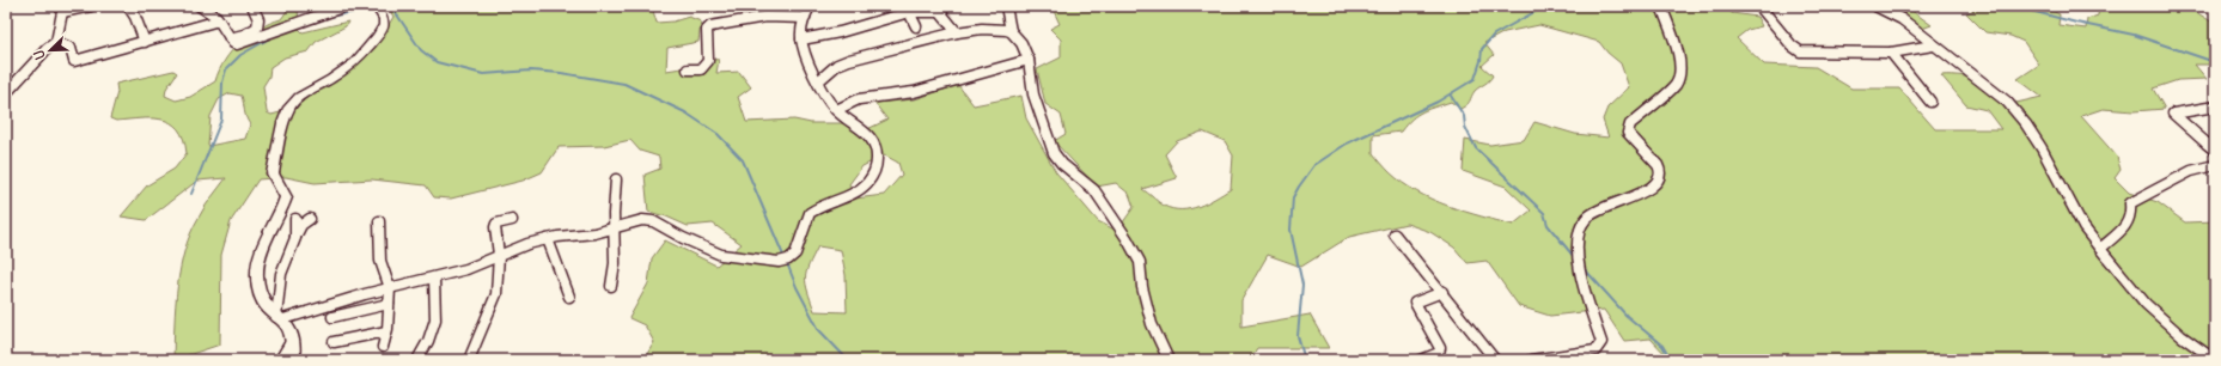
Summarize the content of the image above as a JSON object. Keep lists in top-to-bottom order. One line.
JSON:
{"north":"bottom left"}
